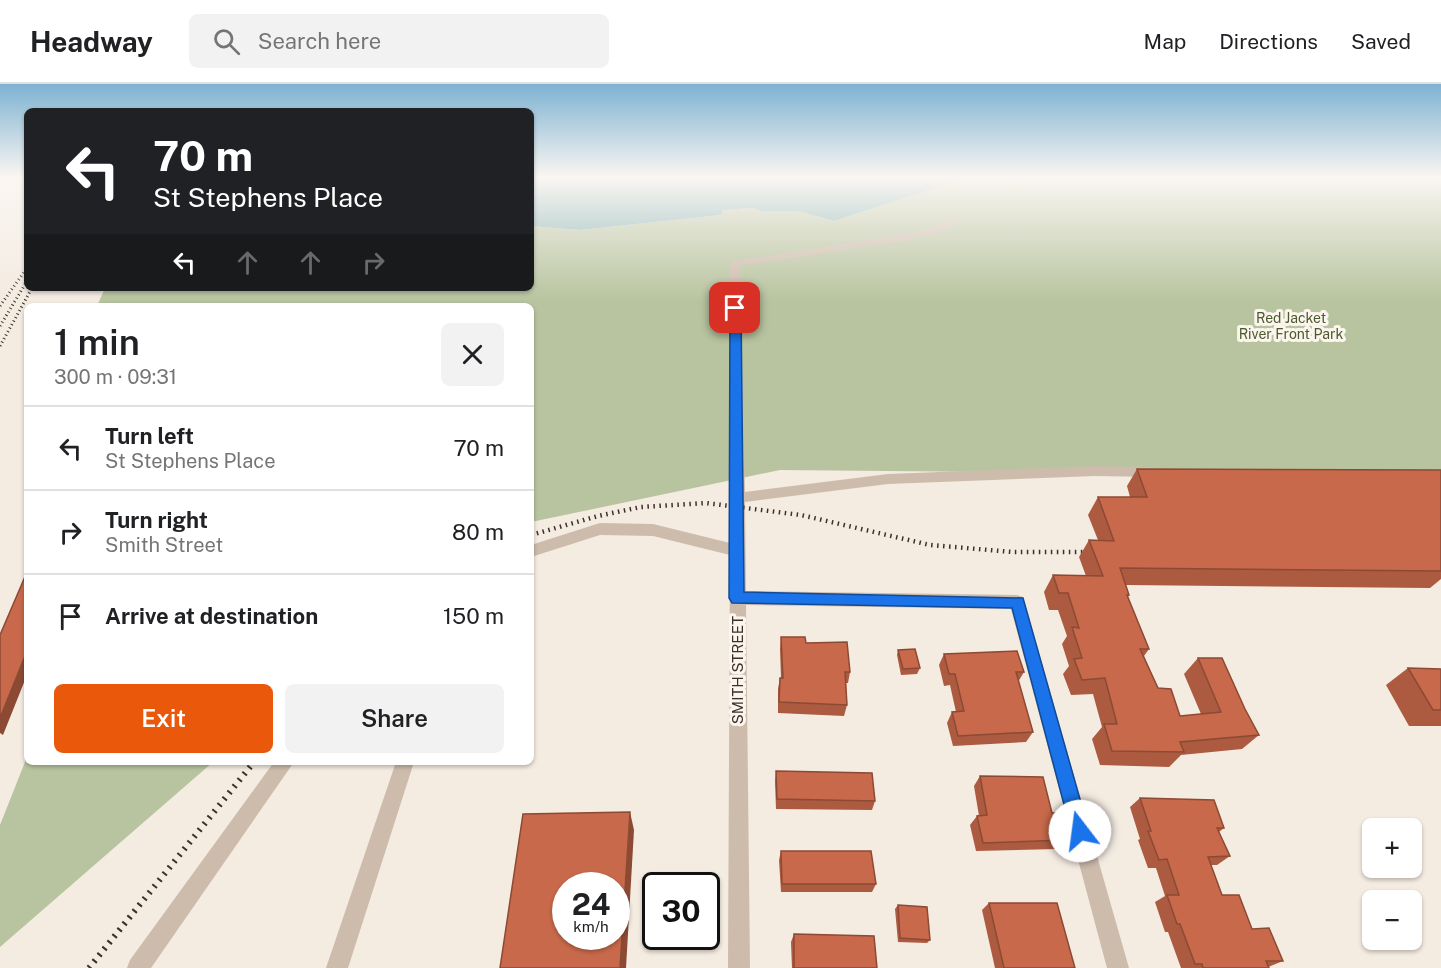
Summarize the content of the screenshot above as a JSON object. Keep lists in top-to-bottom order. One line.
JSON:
{"streets":{"street":["SMITH STREET"]},"parks":["Red Jacket River Front Park"],"page":{"header":"Headway","search":"Search here","nav":["Map","Directions","Saved"],"turn":["70 m","St Stephens Place"],"heading":["1 min","300 m · 09:31"],"list":[{"name":"Turn left","note":"St Stephens Place","value":"70 m"},{"name":"Turn right","note":"Smith Street","value":"80 m"},{"name":"Arrive at destination","value":"150 m"}],"buttons":["Exit","Share"],"map_buttons":["+","−"],"speed":"24 km/h","limit":"30"}}
